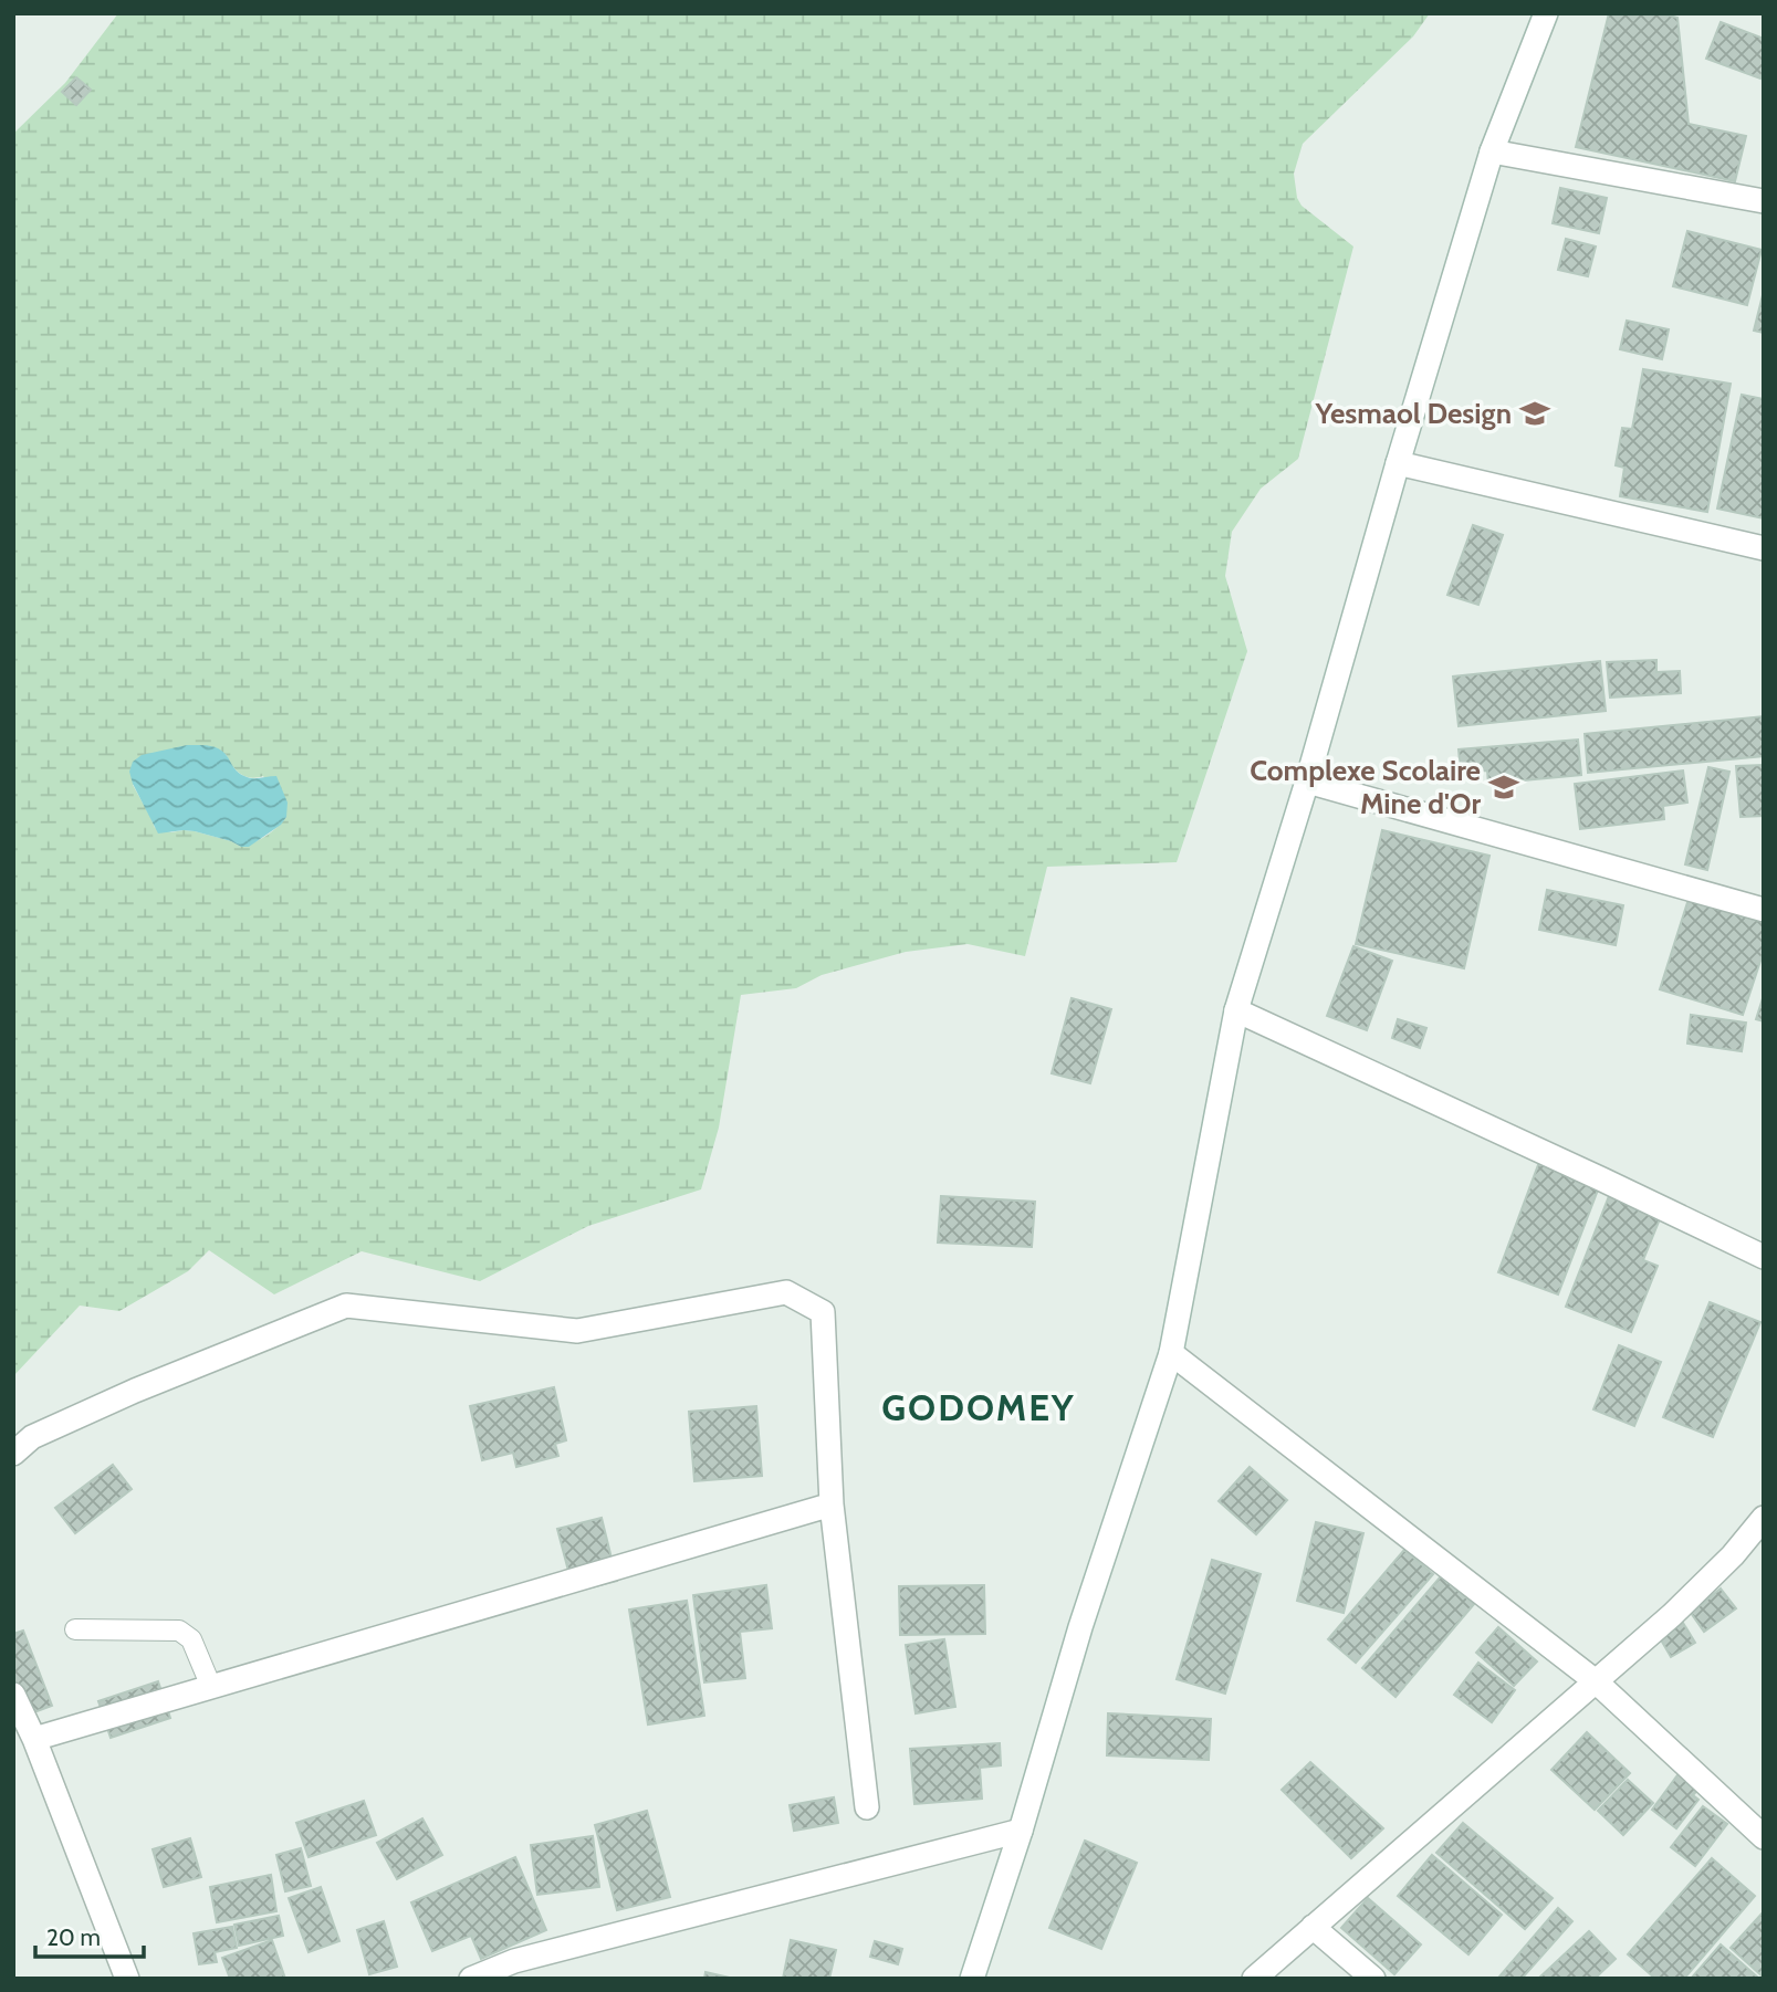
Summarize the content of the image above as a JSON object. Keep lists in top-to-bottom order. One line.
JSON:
{"districts":["GODOMEY"],"places":{"school or university":["Yesmaol Design","Complexe Scolaire Mine d'Or"]},"scale_bar":"20 m"}
